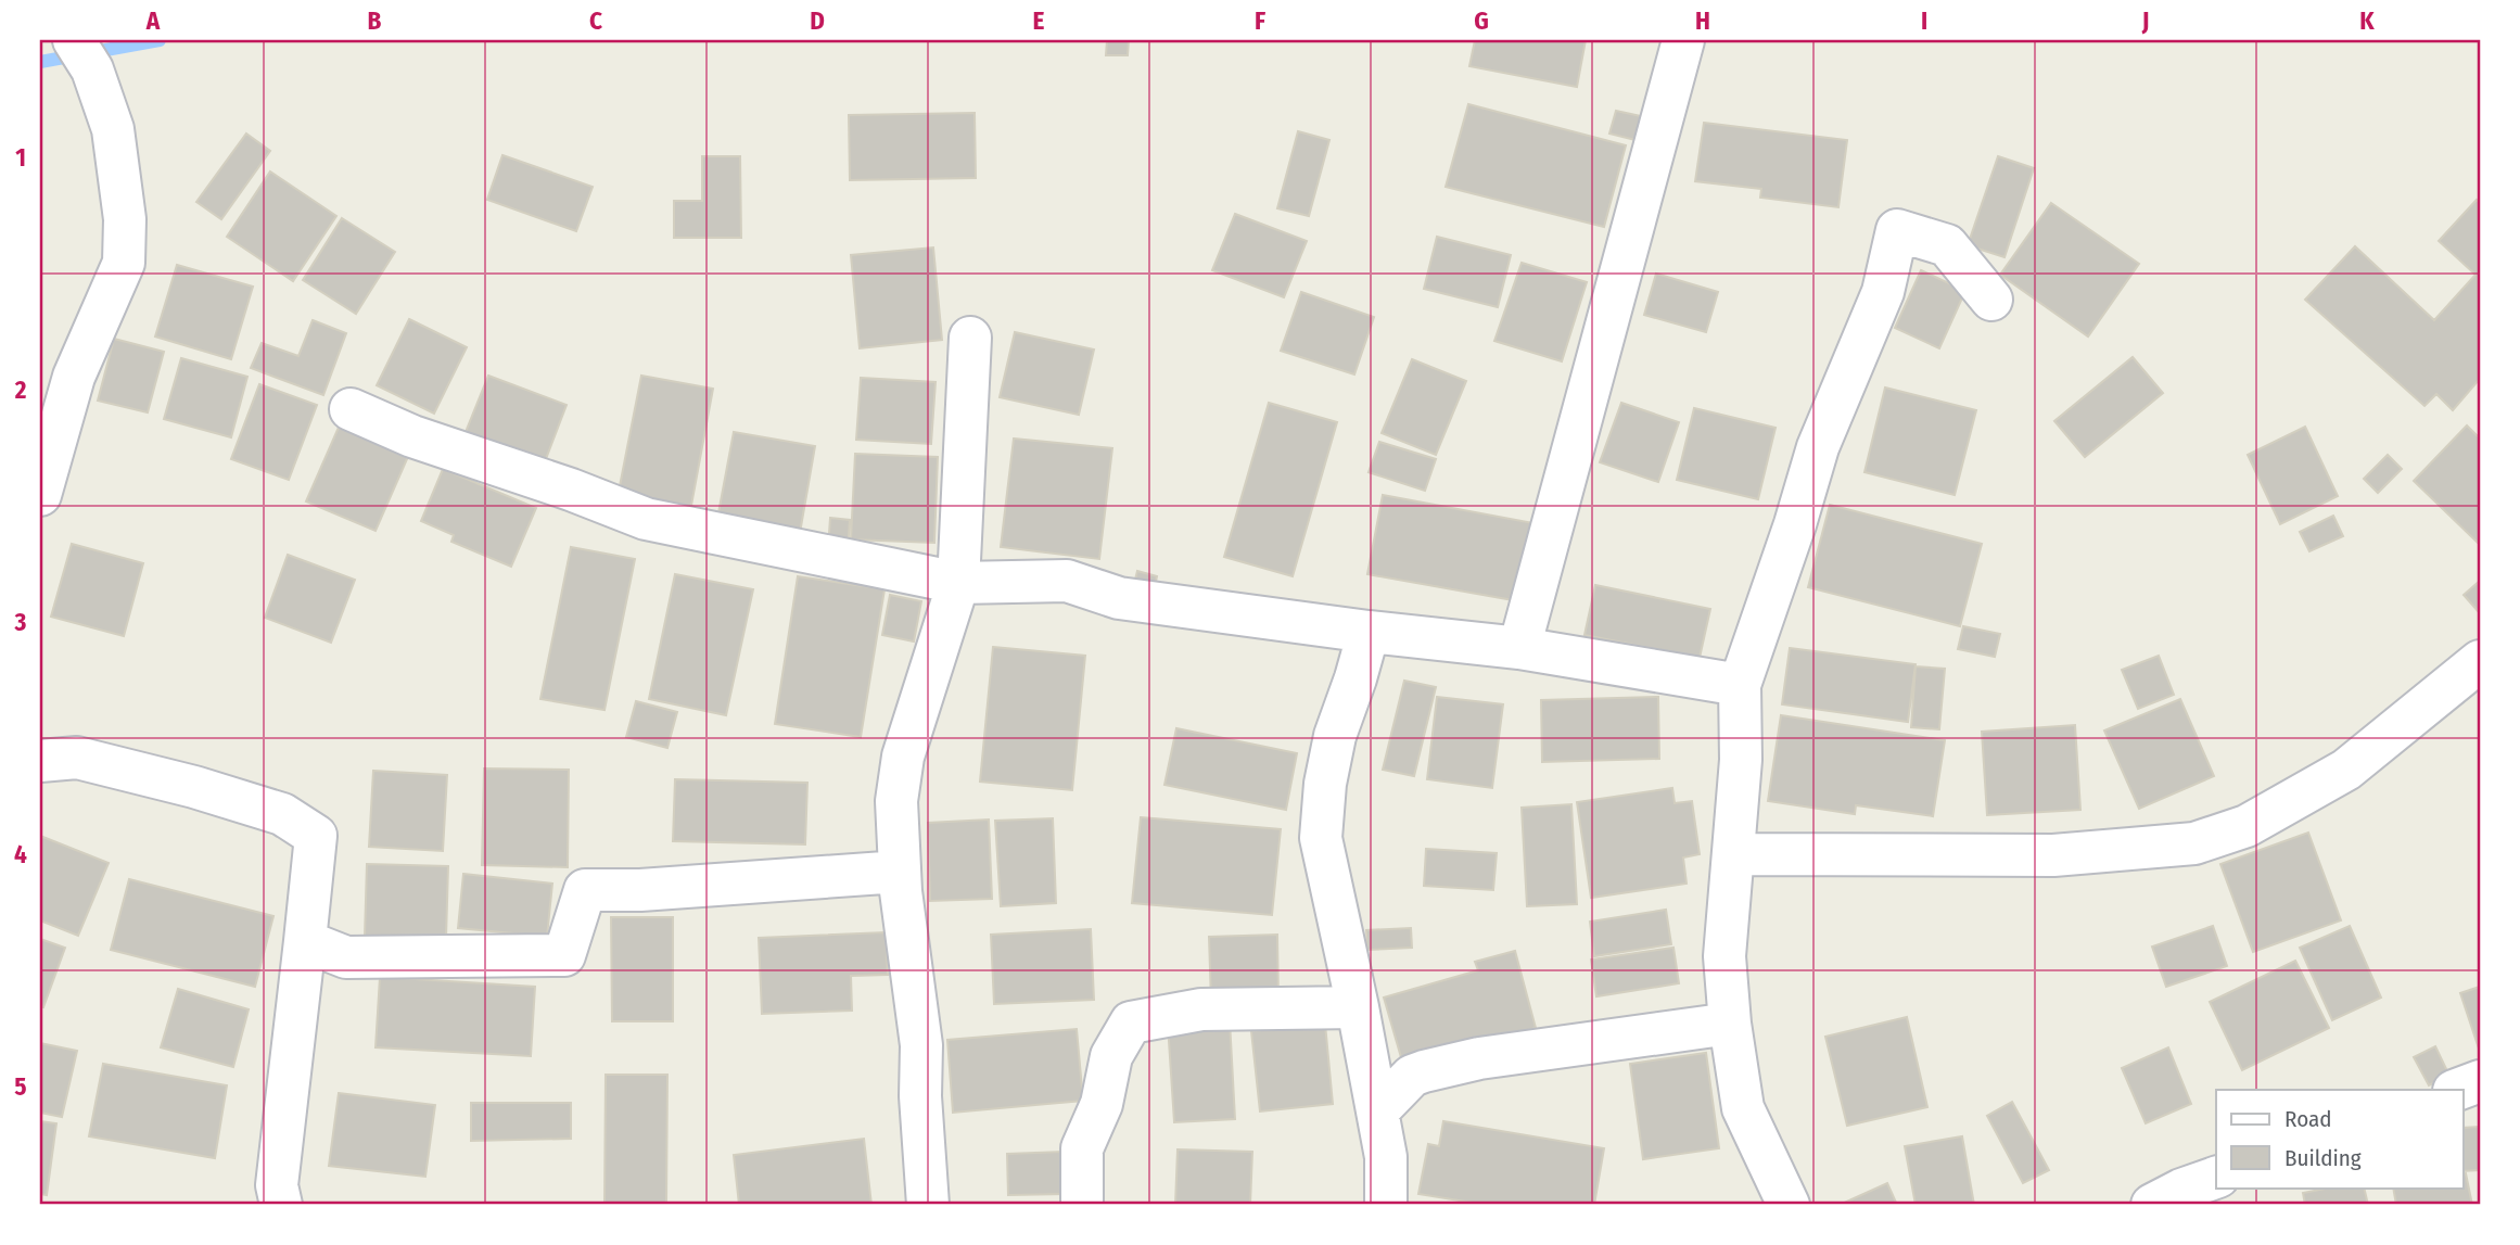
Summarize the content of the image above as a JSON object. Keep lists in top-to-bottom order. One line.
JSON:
{"legend":["Road","Building"],"grid":{"columns":["A","B","C","D","E","F","G","H","I","J","K"],"rows":["1","2","3","4","5"]}}
